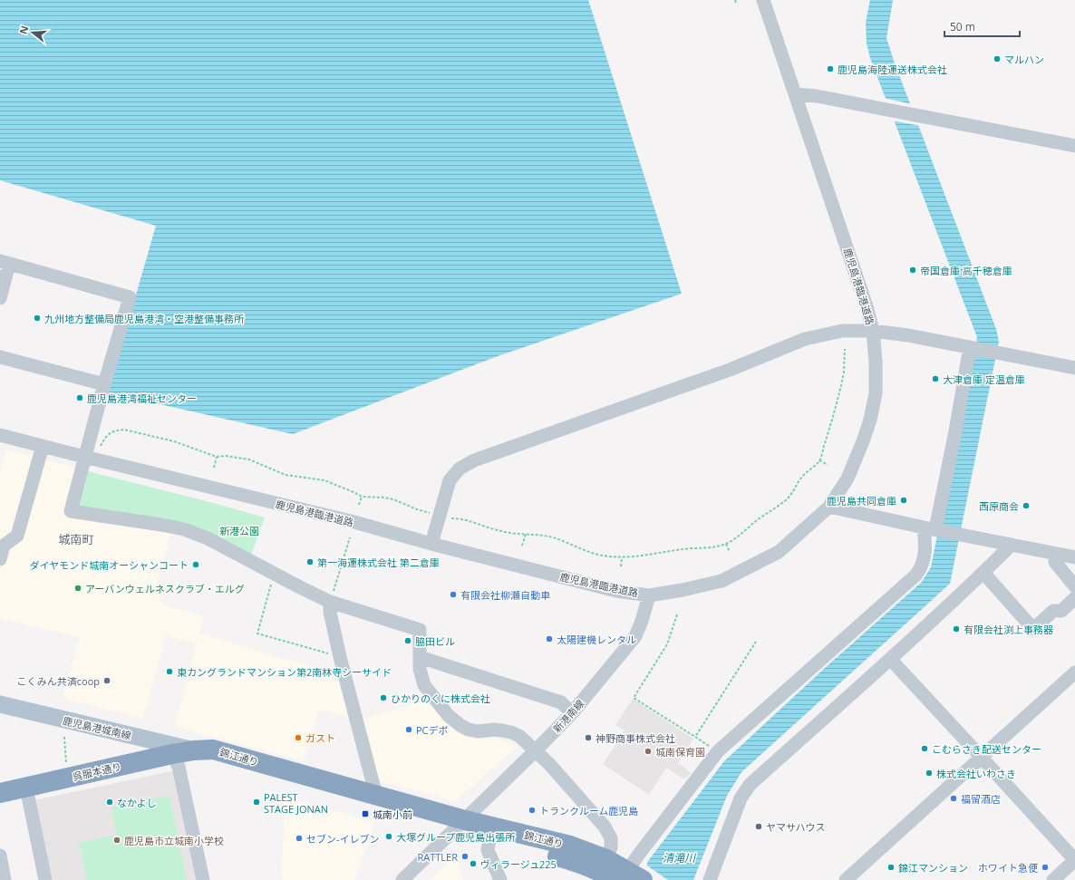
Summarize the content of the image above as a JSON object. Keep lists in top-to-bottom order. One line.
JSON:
{"streets":{"highway":["錦江通り","呉服本通り"],"main road":["鹿児島港城南線"],"street":["鹿児島港臨港道路","新港南線"]},"crossings":[["鹿児島港臨港道路","新港南線"],["新港南線","錦江通り"],["鹿児島港城南線","錦江通り"],["鹿児島港城南線","呉服本通り"],["錦江通り","呉服本通り"]],"districts":["城南町"],"water":["清滝川"],"parks":["新港公園"],"places":{"other":["マルハン","鹿児島海陸運送株式会社","帝国倉庫 高千穂倉庫","九州地方整備局鹿児島港湾・空港整備事務所","大津倉庫 定温倉庫","鹿児島港湾福祉センター","鹿児島共同倉庫","西原商会","第一海運株式会社 第二倉庫","ダイヤモンド城南オーシャンコート","アーバンウェルネスクラブ・エルグ","有限会社柳瀬自動車","有限会社渕上事務器","太陽建機レンタル","脇田ビル","東カングランドマンション第2南林寺シーサイド","こくみん共済coop","ひかりのくに株式会社","PCデポ","ガスト","神野商事株式会社","こむらさき配送センター","城南保育園","株式会社いわさき","福留酒店","なかよし","PALEST STAGE JONAN","トランクルーム鹿児島","ヤマサハウス","大塚グループ鹿児島出張所","セブン-イレブン","鹿児島市立城南小学校","RATTLER","ヴィラージュ225","錦江マンション","ホワイト急便"],"transit":["城南小前"]},"scale_bar":"50 m","north":"left"}
